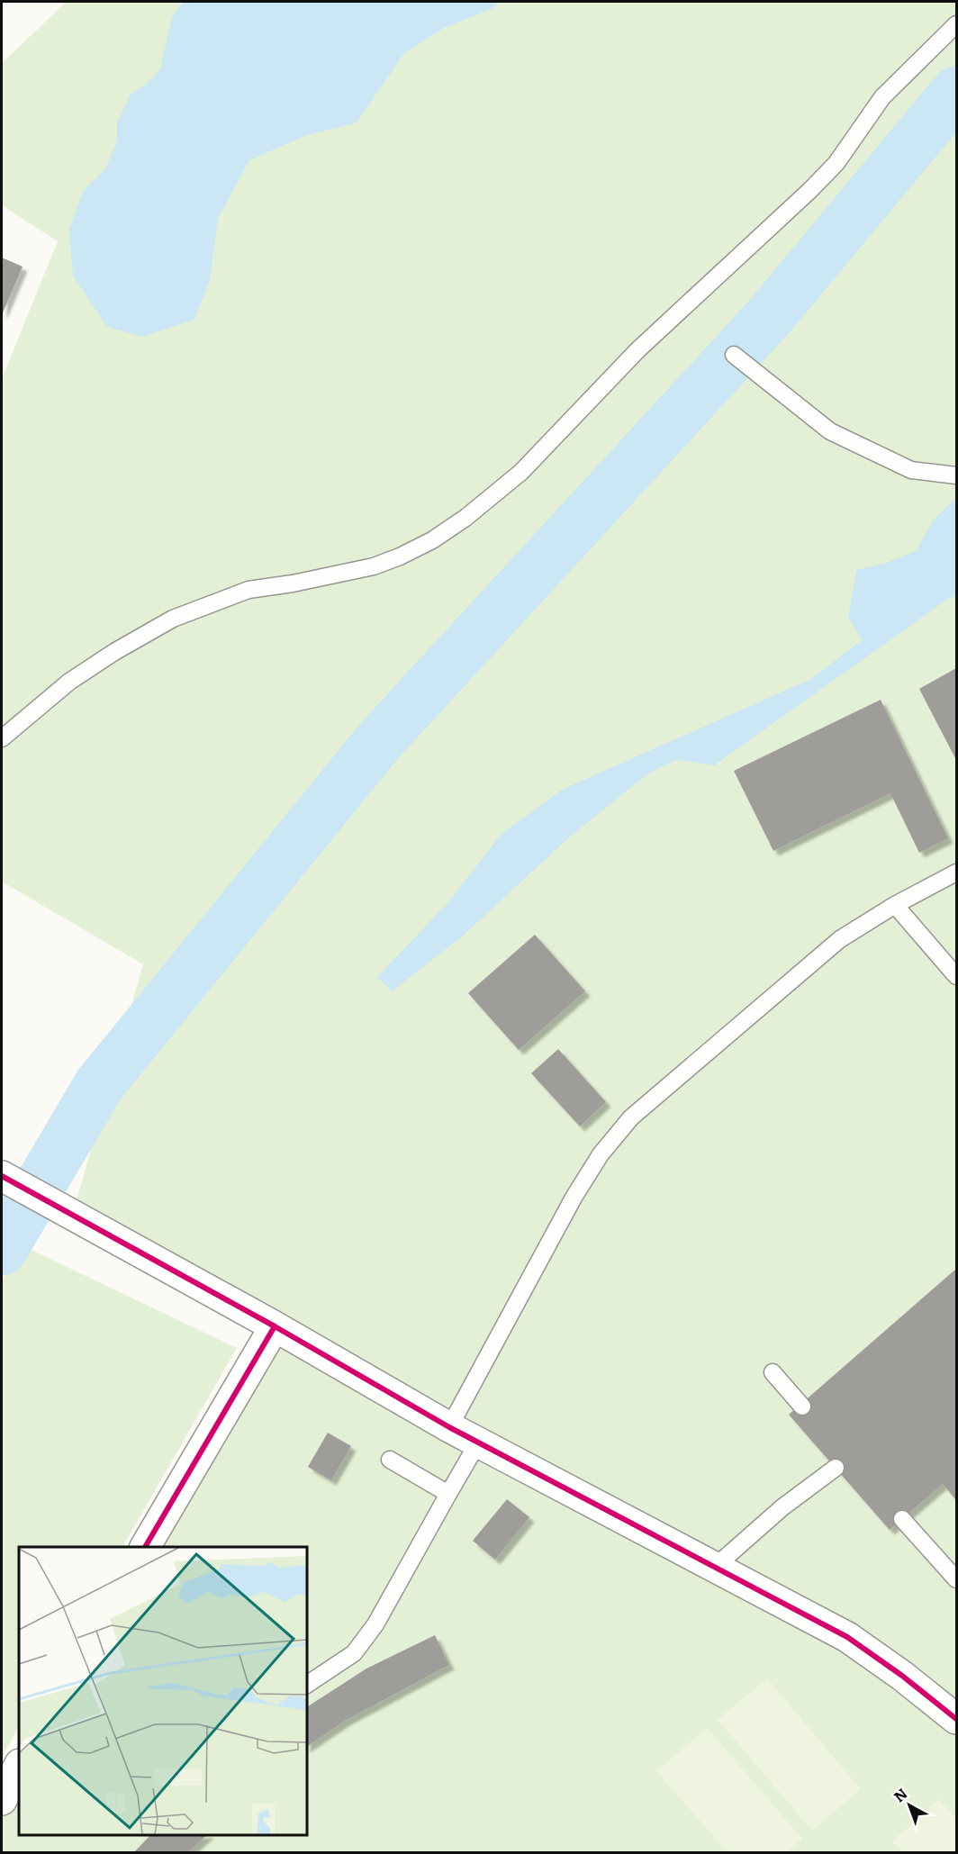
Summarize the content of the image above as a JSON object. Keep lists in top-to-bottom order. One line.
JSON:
{"north":"top left"}
